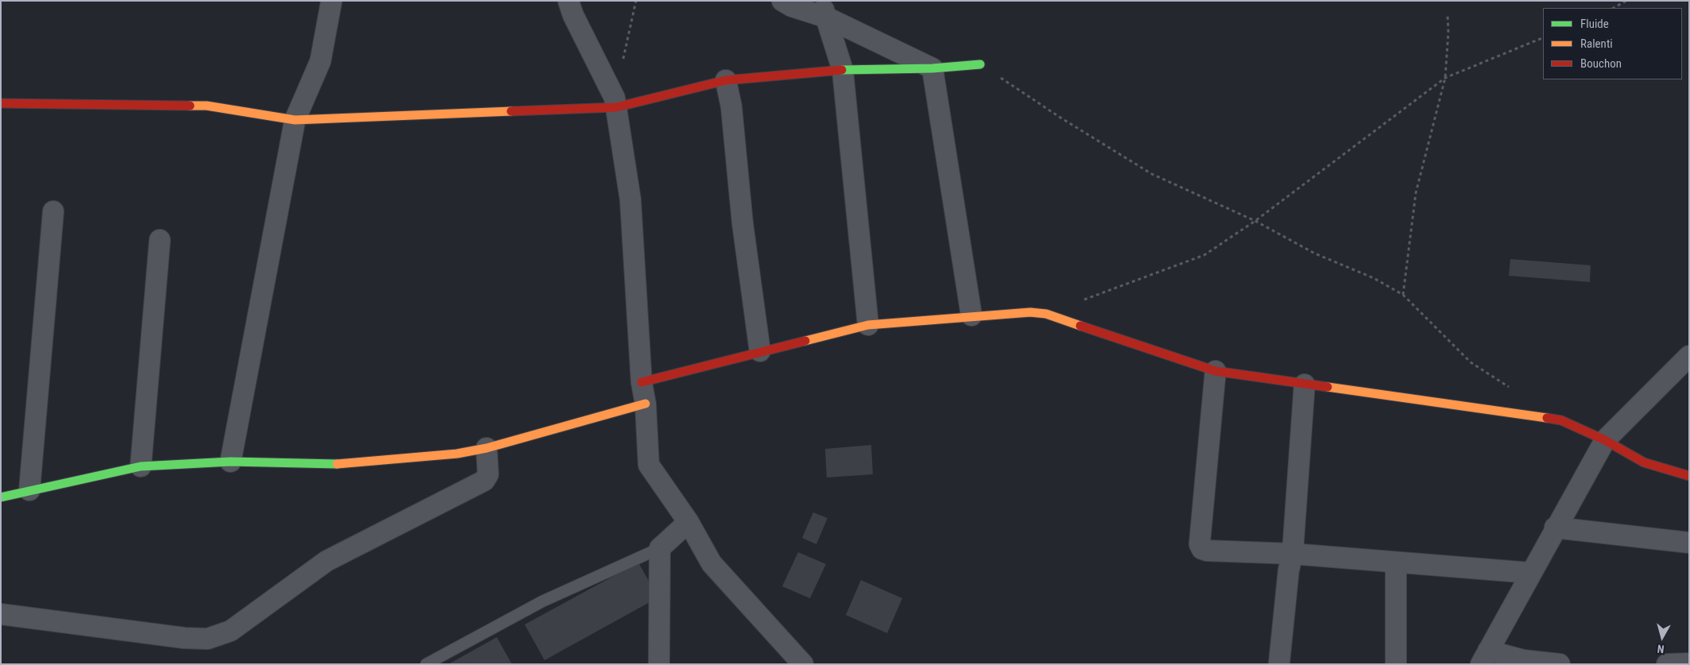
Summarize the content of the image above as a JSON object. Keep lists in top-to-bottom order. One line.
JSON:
{"legend":["Fluide","Ralenti","Bouchon"],"north":"bottom"}
